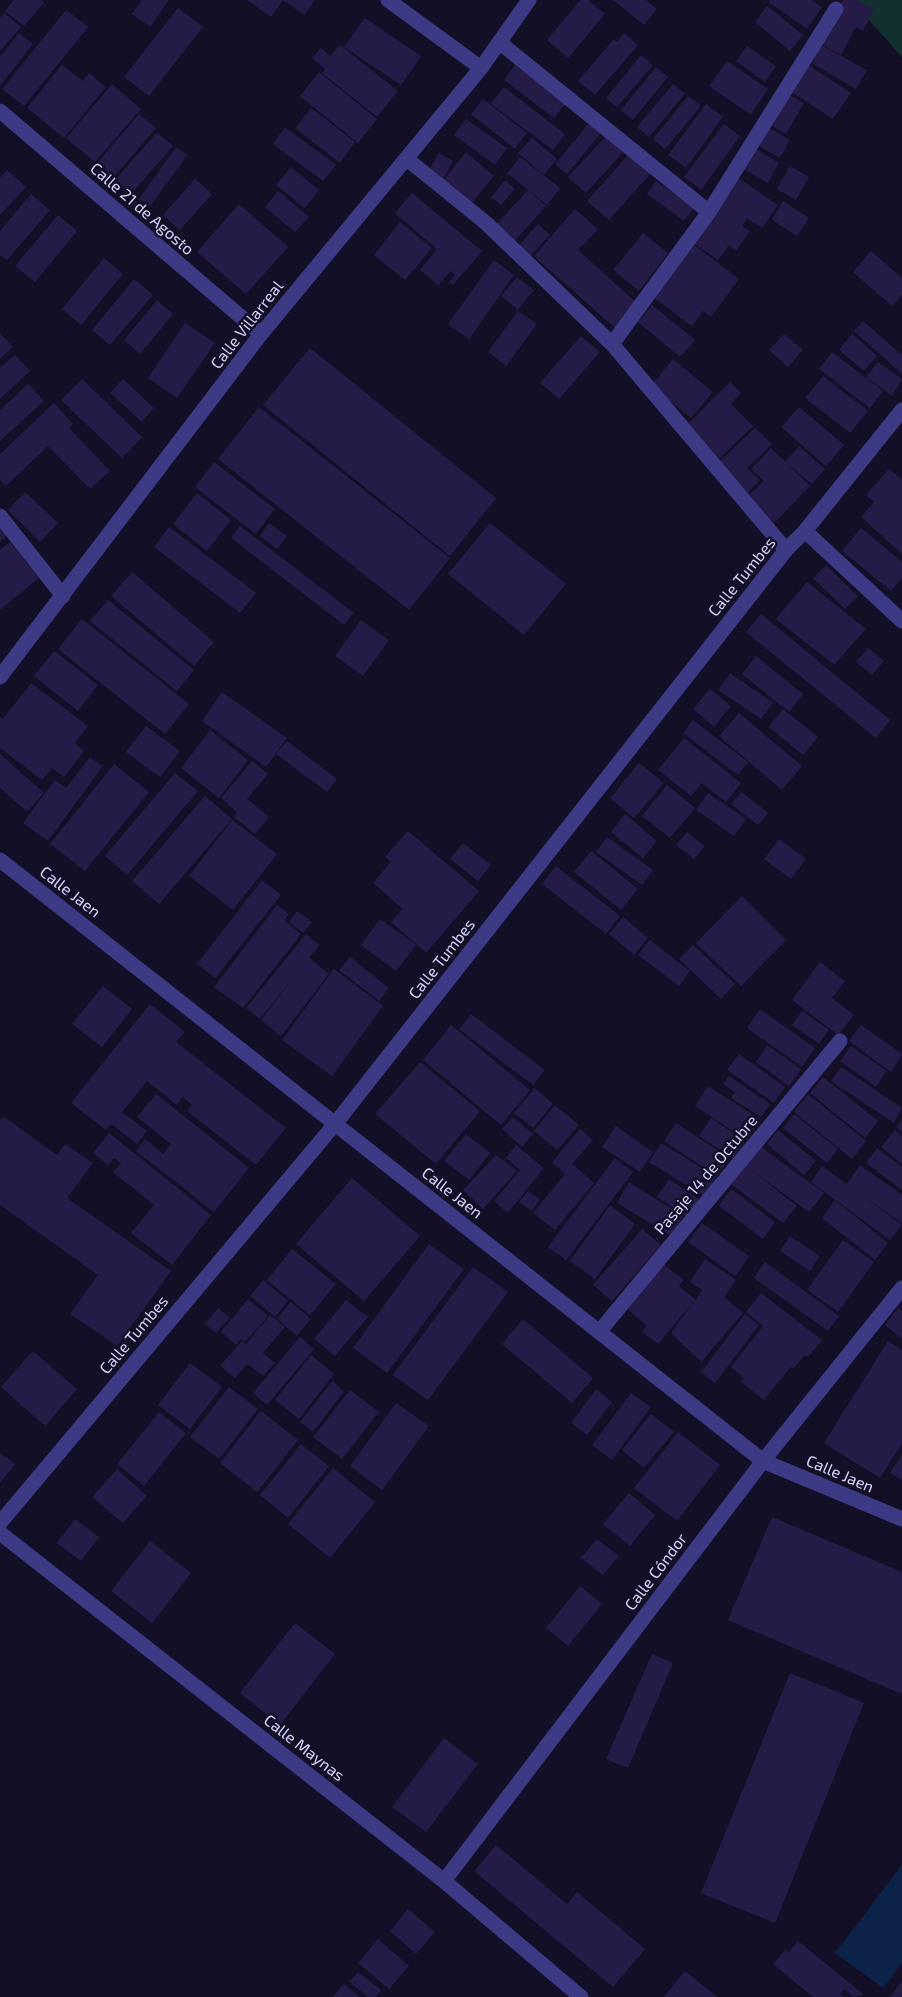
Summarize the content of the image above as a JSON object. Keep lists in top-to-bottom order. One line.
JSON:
{"streets":{"street":["Calle 21 de Agosto","Calle Villarreal","Calle Tumbes","Calle Jaen","Pasaje 14 de Octubre","Calle Cóndor","Calle Maynas"]},"crossings":[["Calle 21 de Agosto","Calle Villarreal"],["Calle Tumbes","Calle Jaen"],["Calle Jaen","Pasaje 14 de Octubre"],["Calle Jaen","Calle Cóndor"],["Calle Cóndor","Calle Maynas"]]}
